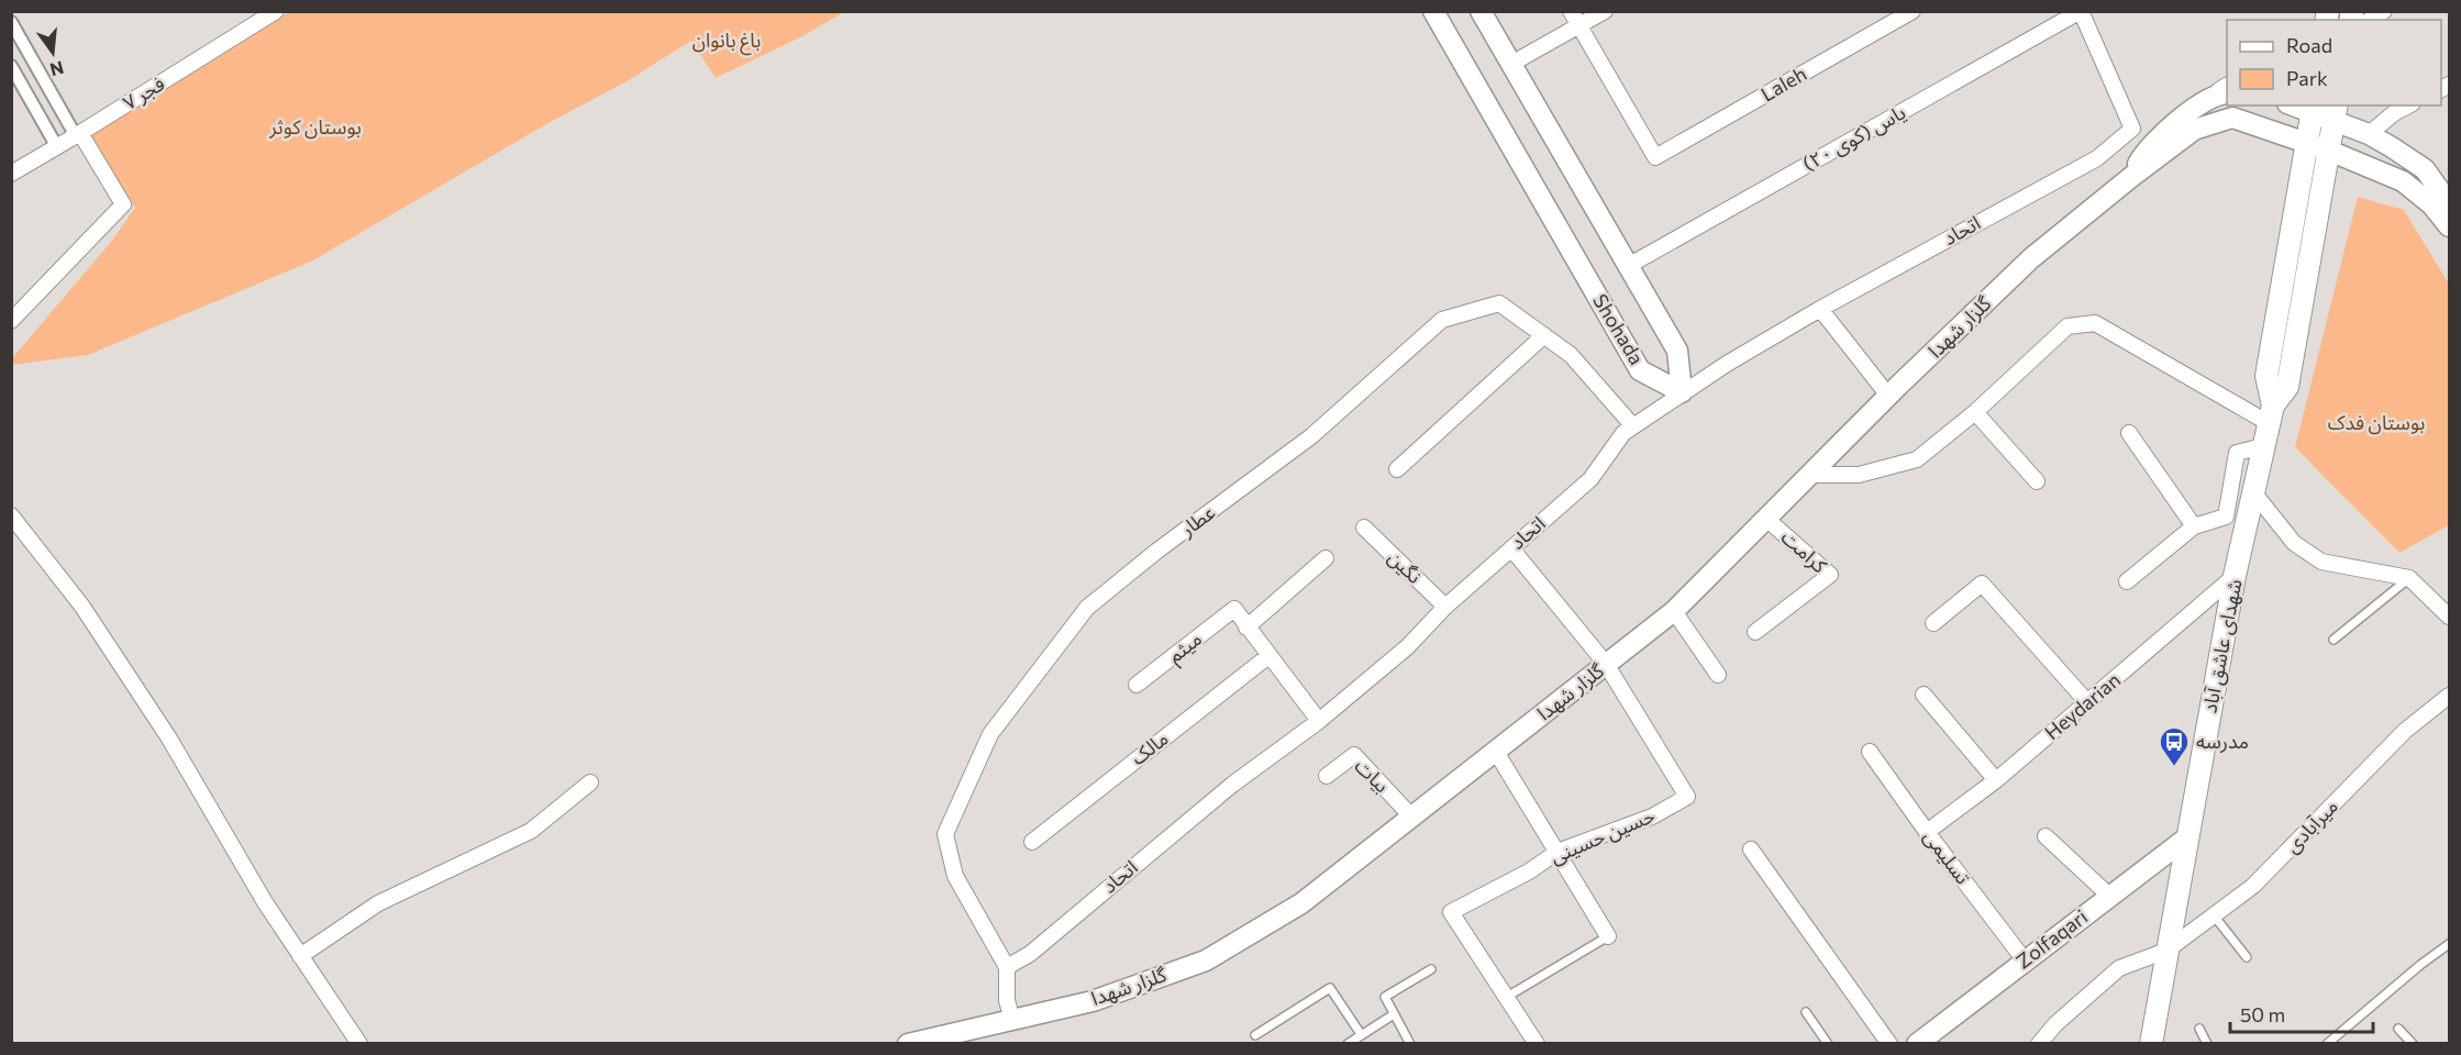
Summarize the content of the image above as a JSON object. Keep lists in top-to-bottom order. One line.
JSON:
{"streets":{"main road":["شهدای عاشق آباد"],"street":["Laleh","فجر ۷","یاس (کوی ۲۰)","اتحاد","گلزار شهدا","Shohada","عطار","کرامت","نگین","میثم","Heydarian","مالک","بیات","میرآبادی","حسین حسینی","تسلیمی","Zolfaqari"]},"crossings":[["یاس (کوی ۲۰)","اتحاد"],["یاس (کوی ۲۰)","Shohada"],["اتحاد","Shohada"],["اتحاد","عطار"],["اتحاد","نگین"],["گلزار شهدا","کرامت"],["گلزار شهدا","شهدای عاشق آباد"],["گلزار شهدا","بیات"],["گلزار شهدا","حسین حسینی"],["شهدای عاشق آباد","Heydarian"],["شهدای عاشق آباد","میرآبادی"],["شهدای عاشق آباد","Zolfaqari"],["Heydarian","تسلیمی"],["تسلیمی","Zolfaqari"]],"parks":["باغ بانوان","بوستان کوثر","بوستان فدک"],"places":{"bus stop":["مدرسه"]},"legend":["Road","Park"],"scale_bar":"50 m","north":"bottom"}
